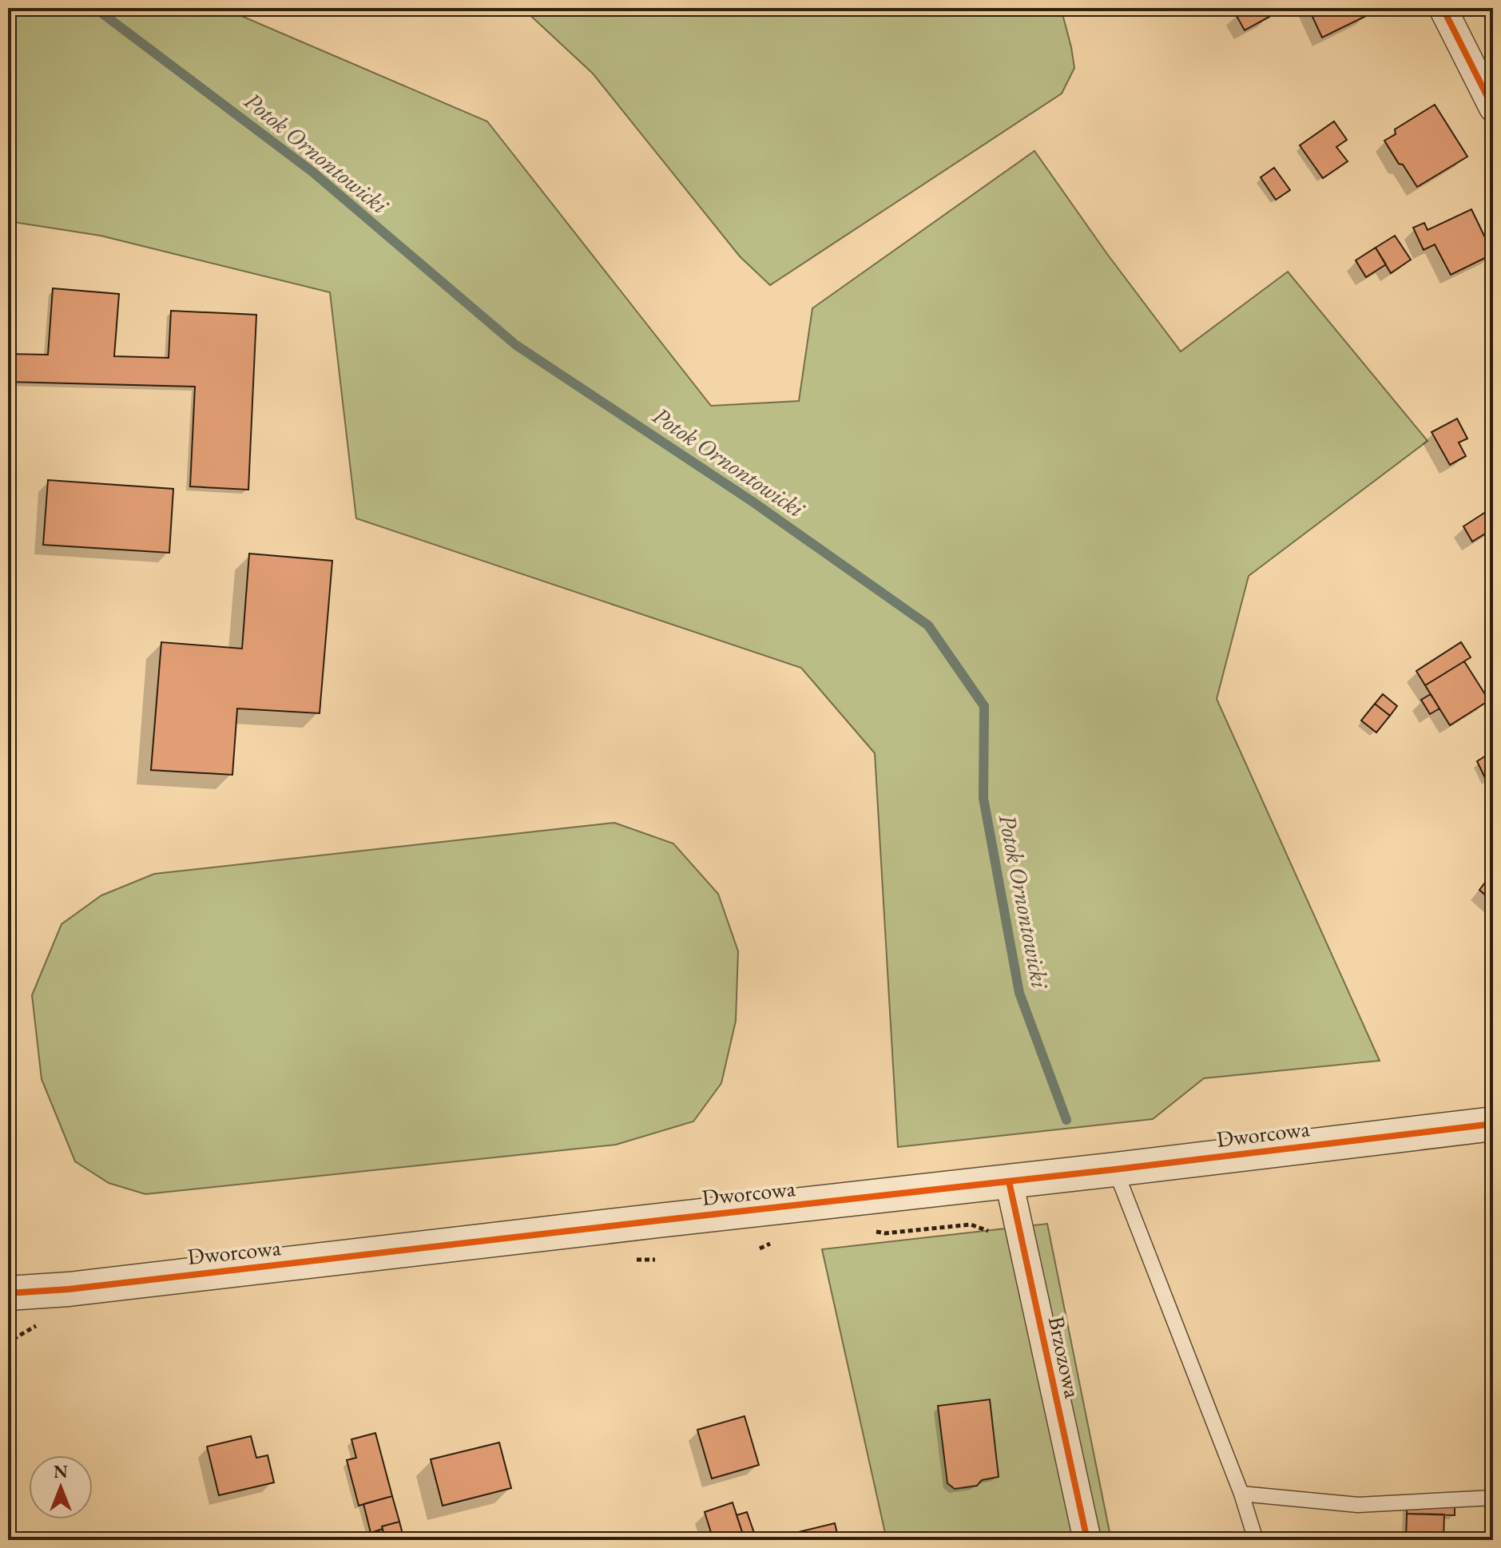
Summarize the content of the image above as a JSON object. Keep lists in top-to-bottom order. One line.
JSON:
{"streets":{"street":["Dworcowa","Brzozowa"]},"crossings":[["Dworcowa","Brzozowa"]],"water":["Potok Ornontowicki"],"north":"top"}
